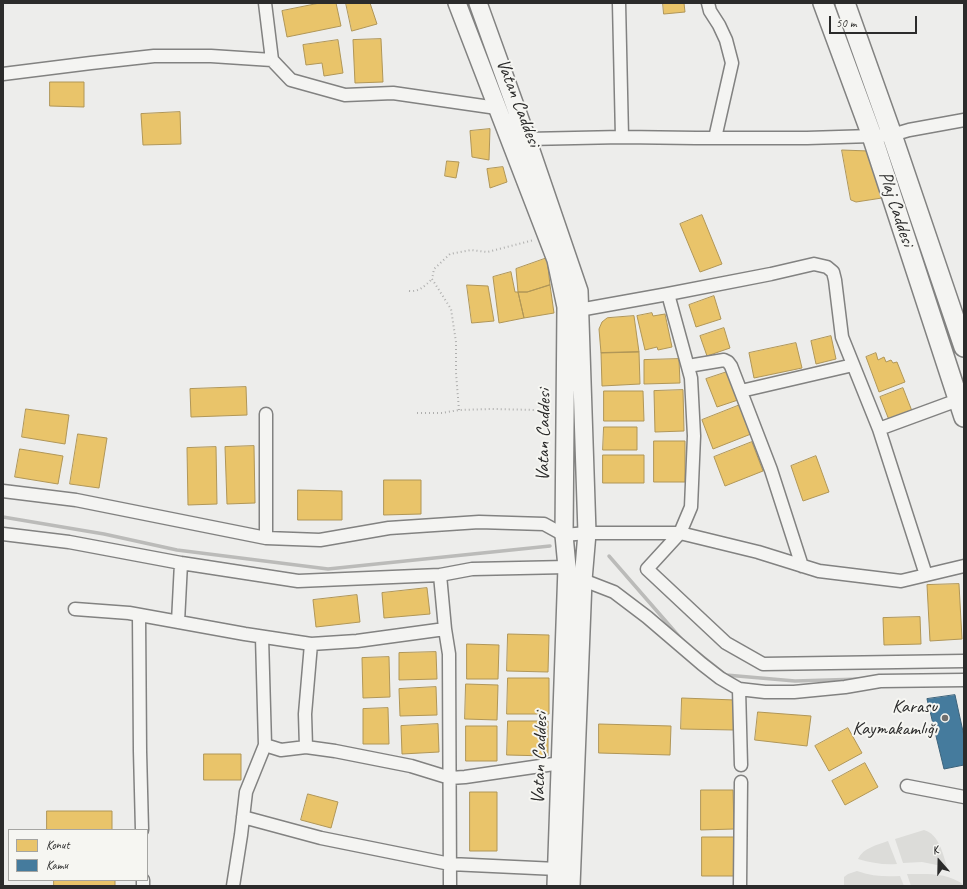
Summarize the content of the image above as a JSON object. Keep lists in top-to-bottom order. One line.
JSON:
{"streets":{"main road":["Vatan Caddesi","Plaj Caddesi"]},"places":["Karasu Kaymakamlığı"],"legend":["Konut","Kamu"],"scale_bar":"50 m","north":"top"}
